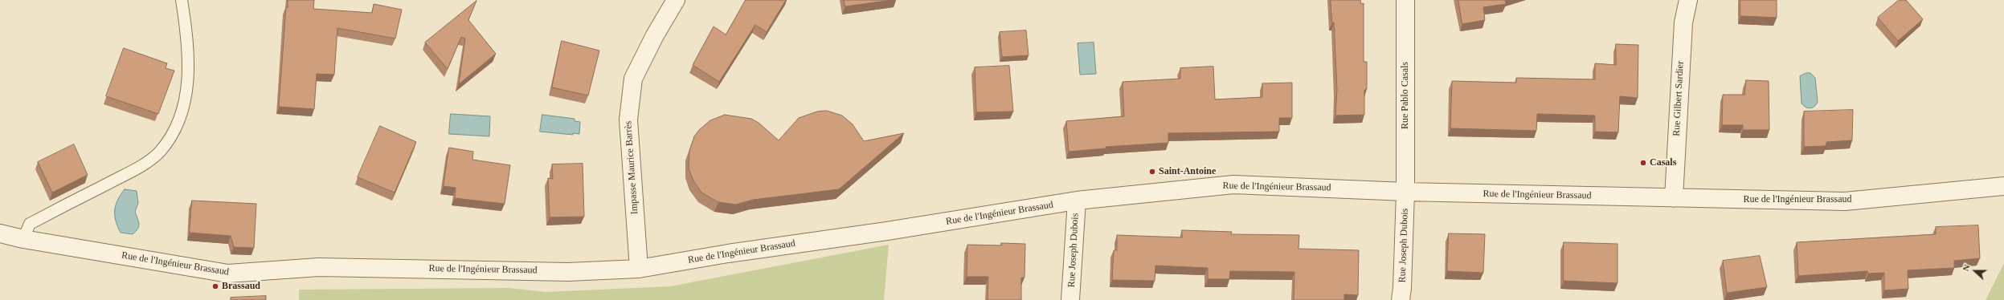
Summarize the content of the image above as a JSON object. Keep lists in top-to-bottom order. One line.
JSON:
{"streets":{"street":["Rue Pablo Casals","Rue Gilbert Sardier","Impasse Maurice Barrès","Rue de l'Ingénieur Brassaud","Rue Joseph Dubois"]},"crossings":[["Rue Pablo Casals","Rue de l'Ingénieur Brassaud"],["Rue Pablo Casals","Rue Joseph Dubois"],["Rue Gilbert Sardier","Rue de l'Ingénieur Brassaud"],["Impasse Maurice Barrès","Rue de l'Ingénieur Brassaud"],["Rue de l'Ingénieur Brassaud","Rue Joseph Dubois"]],"places":["Casals","Saint-Antoine","Brassaud"],"north":"left"}
